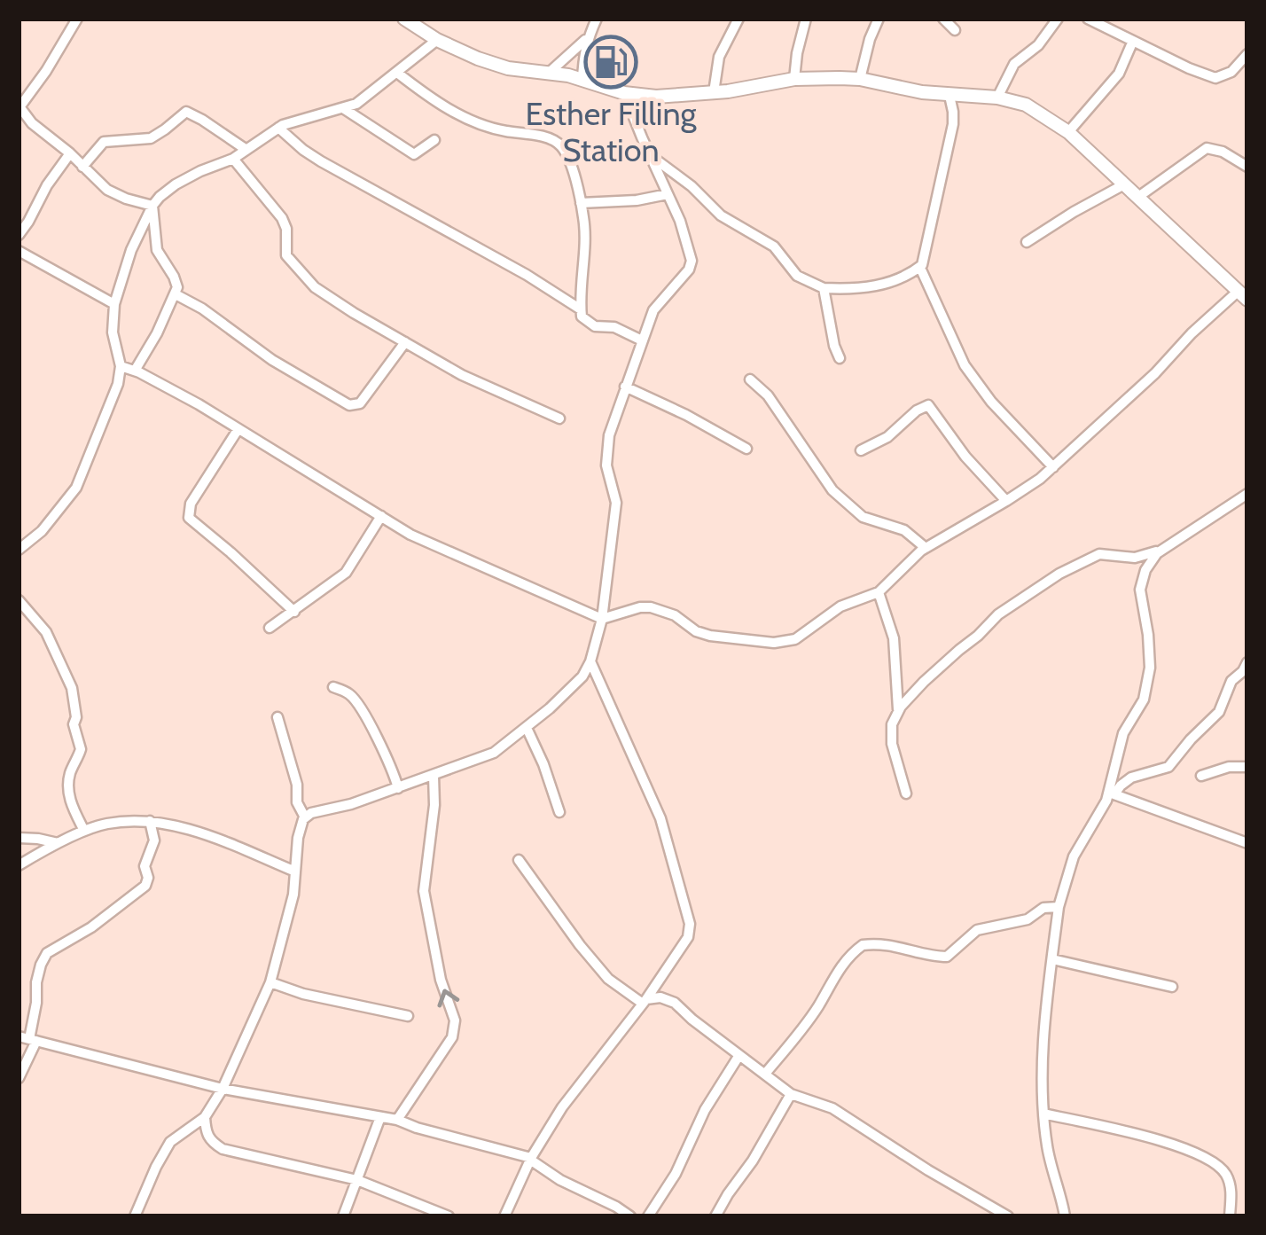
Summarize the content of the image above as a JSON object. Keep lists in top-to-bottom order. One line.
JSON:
{"places":{"fuel station":["Esther Filling Station"]}}
